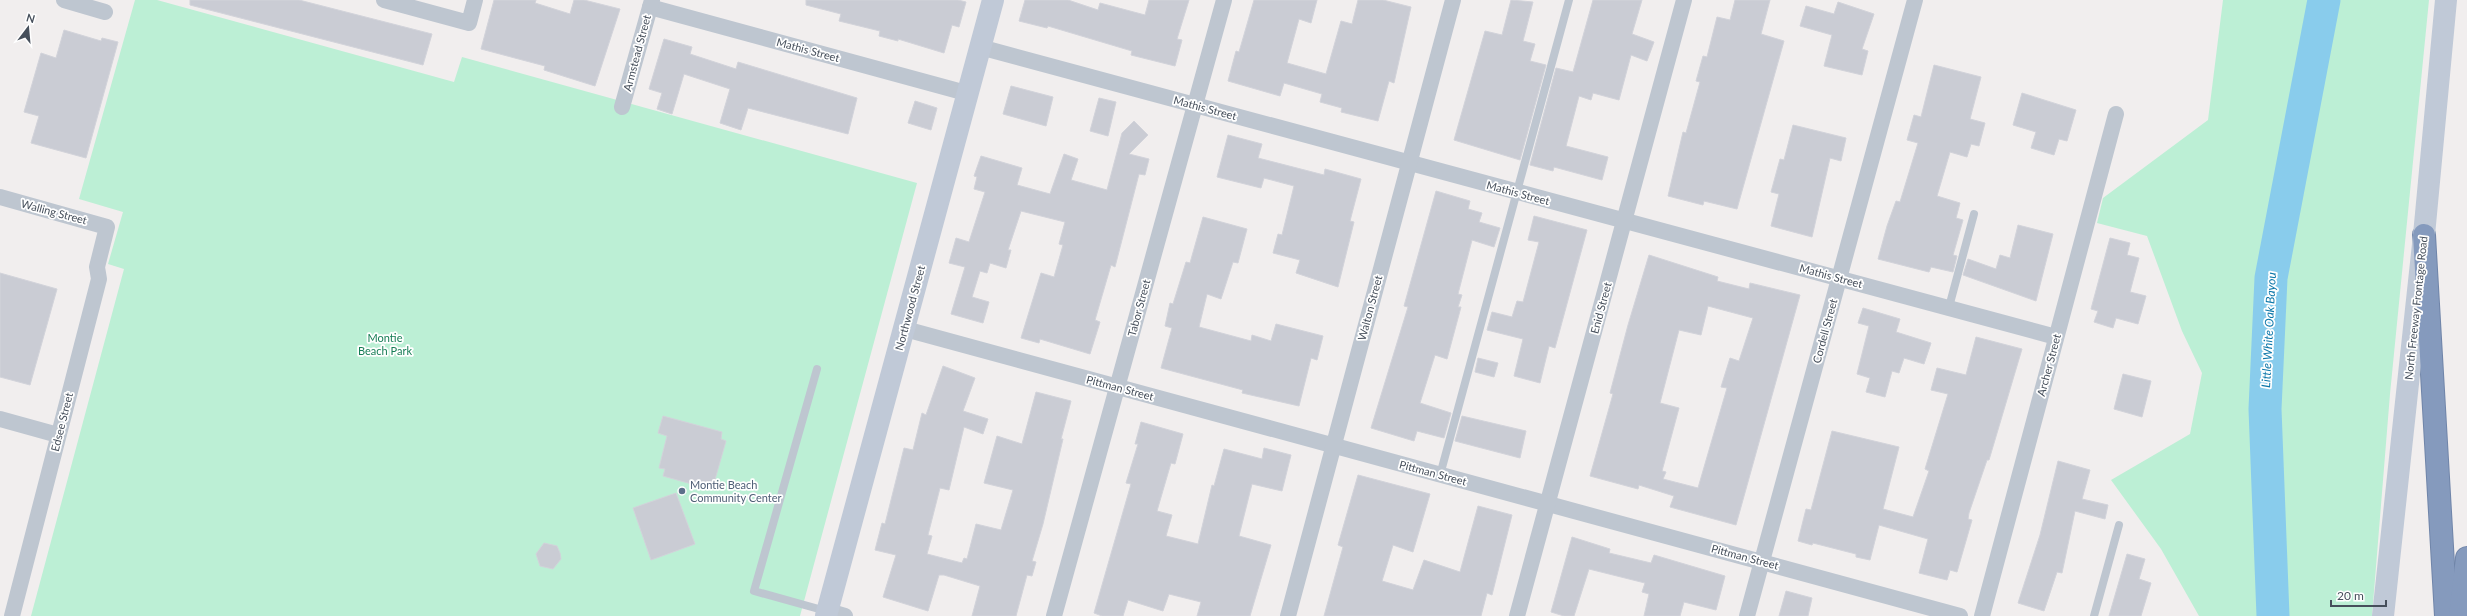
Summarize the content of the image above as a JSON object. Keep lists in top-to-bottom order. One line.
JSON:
{"streets":{"street":["Mathis Street","Armstead Street","Walling Street","Northwood Street","Tabor Street","Walton Street","Enid Street","North Freeway Frontage Road","Cordell Street","Archer Street","Pittman Street","Edsee Street"]},"crossings":[["Mathis Street","Armstead Street"],["Mathis Street","Northwood Street"],["Mathis Street","Tabor Street"],["Mathis Street","Walton Street"],["Mathis Street","Enid Street"],["Mathis Street","Cordell Street"],["Mathis Street","Archer Street"],["Walling Street","Edsee Street"],["Northwood Street","Pittman Street"],["Tabor Street","Pittman Street"],["Walton Street","Pittman Street"],["Enid Street","Pittman Street"],["Cordell Street","Pittman Street"]],"water":["Little White Oak Bayou"],"parks":["Montie Beach Park"],"places":["Montie Beach Community Center"],"scale_bar":"20 m","north":"top"}
